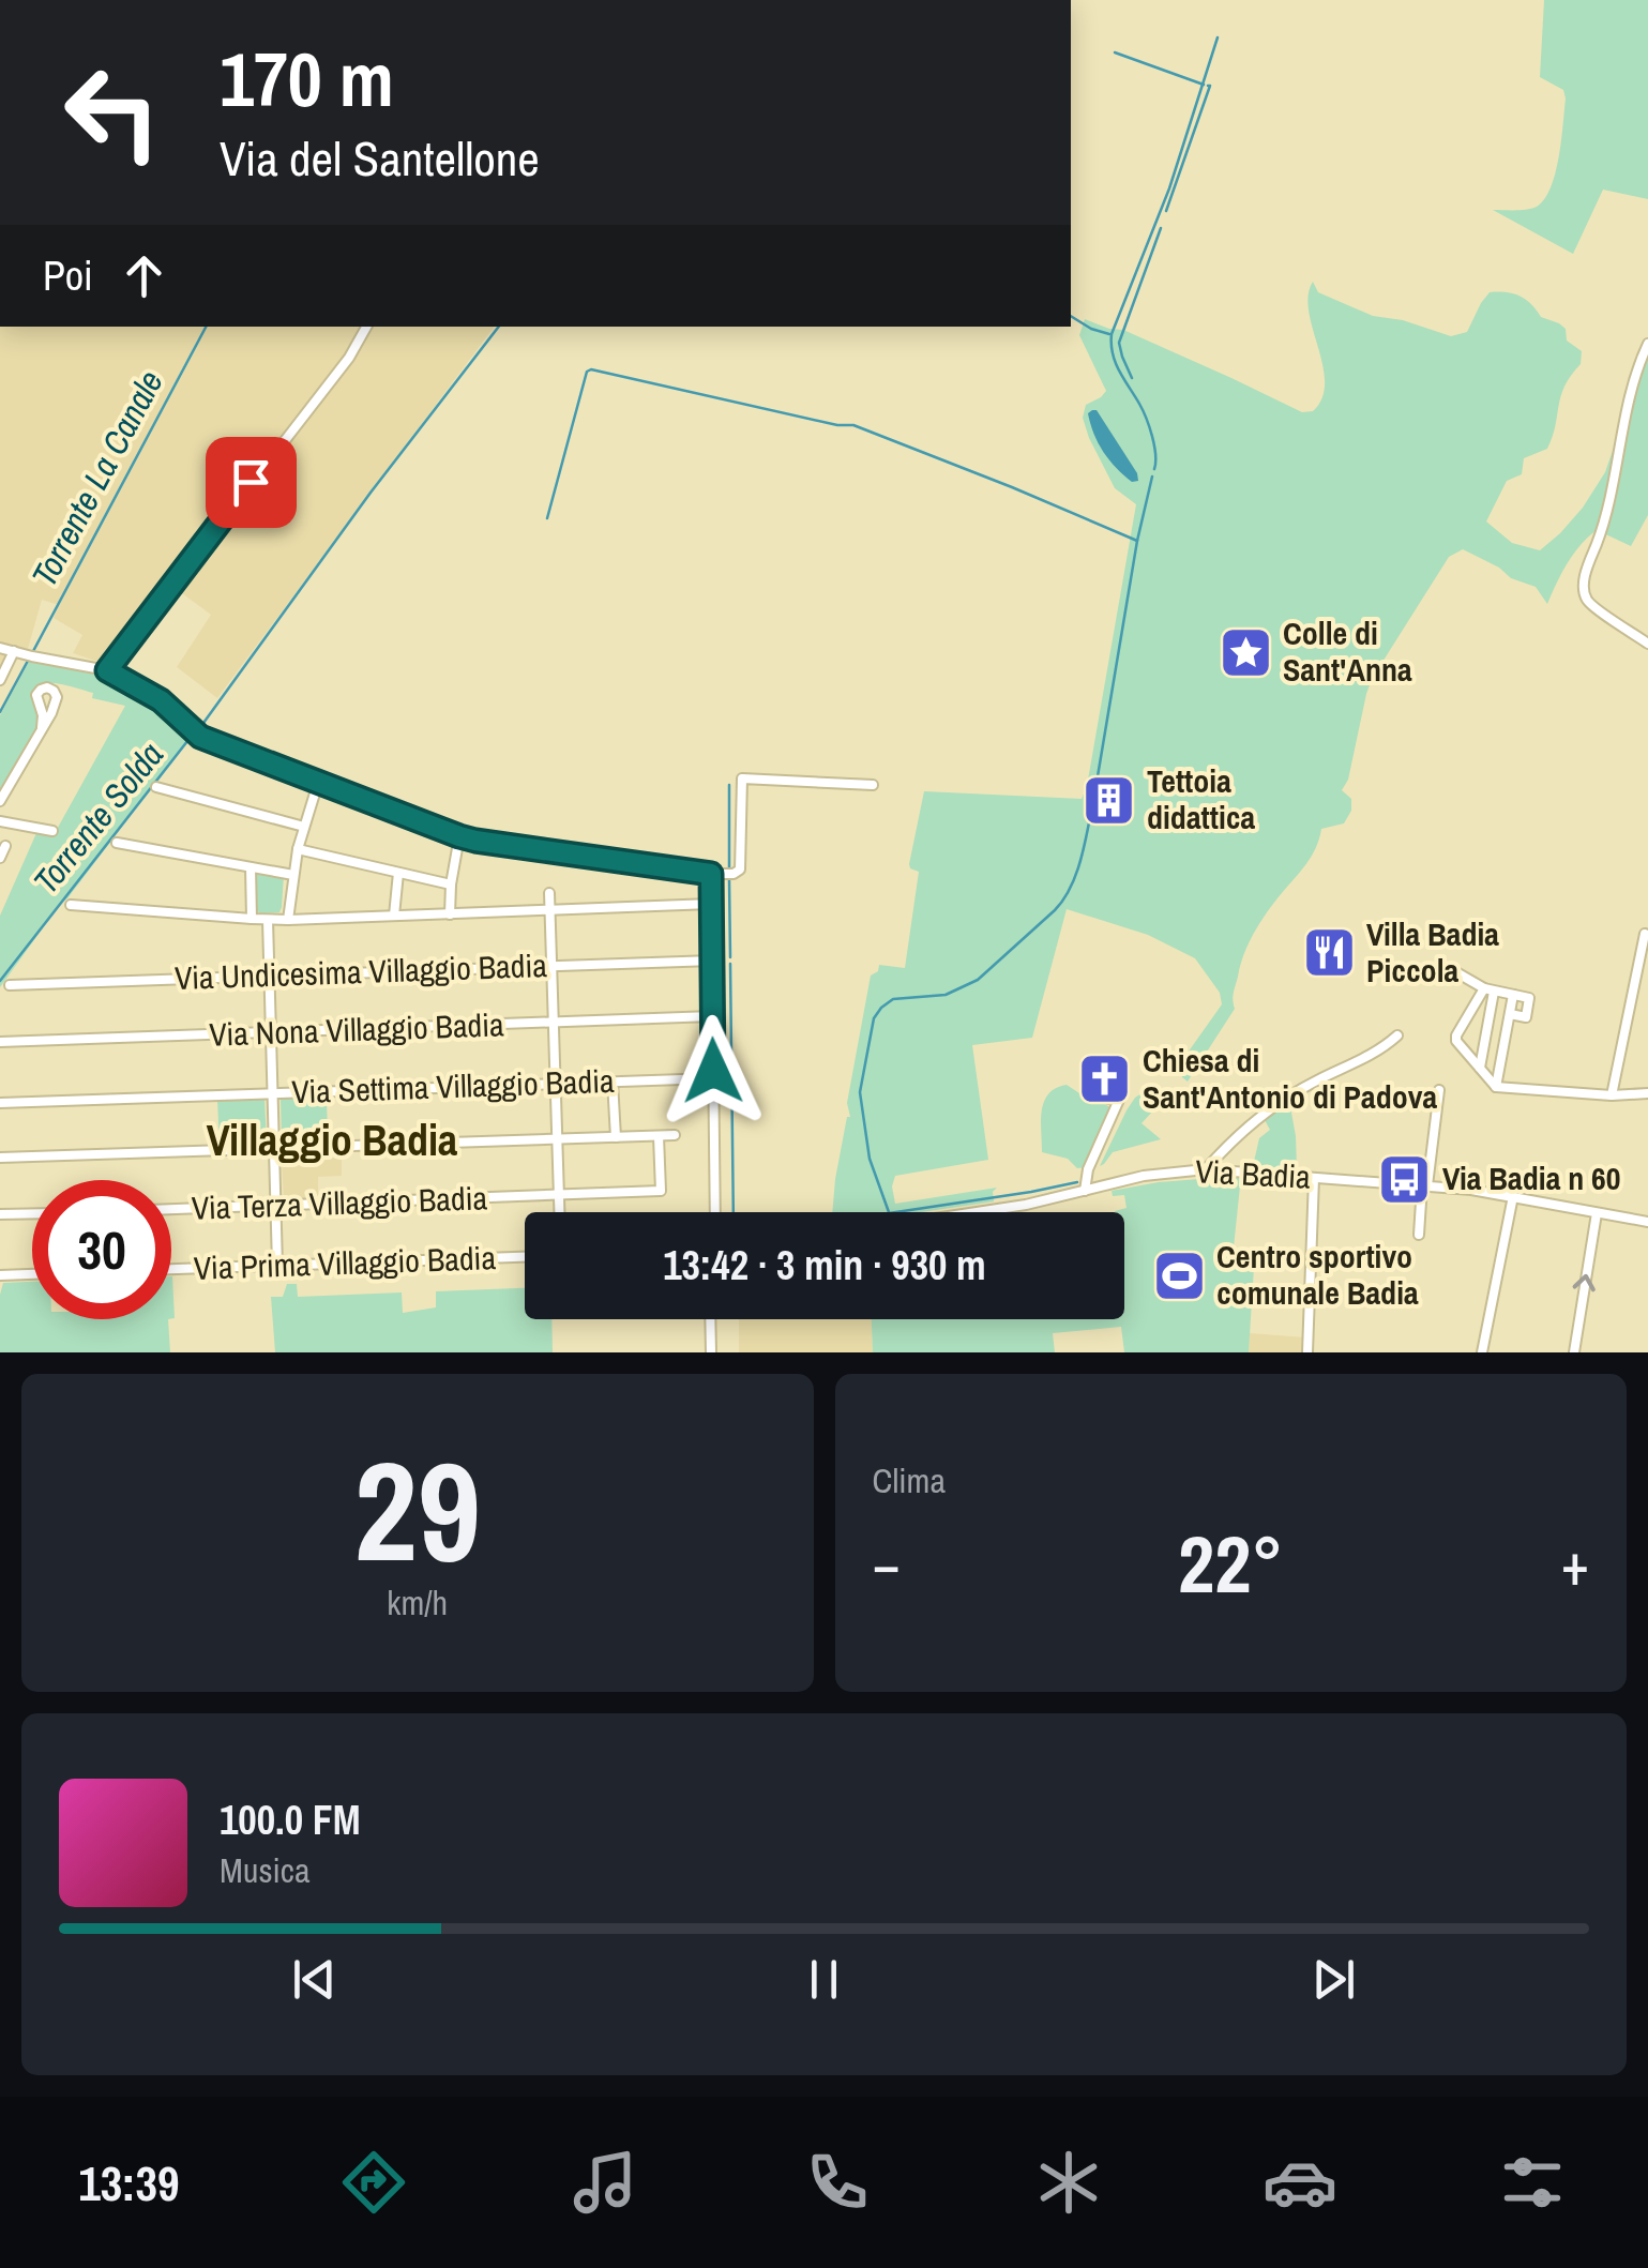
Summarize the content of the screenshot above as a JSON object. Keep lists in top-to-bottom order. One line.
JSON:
{"streets":{"street":["Via Undicesima Villaggio Badia","Via Nona Villaggio Badia","Via Settima Villaggio Badia","Via Badia","Via Terza Villaggio Badia","Via Prima Villaggio Badia"]},"districts":["Villaggio Badia"],"water":["Torrente La Canale","Torrente Solda"],"places":{"place":["Colle di Sant'Anna"],"building":["Tettoia didattica"],"restaurant":["Villa Badia Piccola"],"church":["Chiesa di Sant'Antonio di Padova"],"bus stop":["Via Badia n 60"],"sports":["Centro sportivo comunale Badia"]},"page":{"turn":["170 m","Via del Santellone"],"then":"Poi","limit":"30","trip":"13:42 · 3 min · 930 m","tile":[["29","km/h"],"Clima"],"heat":["−","22°","+"],"song":["100.0 FM","Musica"],"tabs":"13:39"}}
